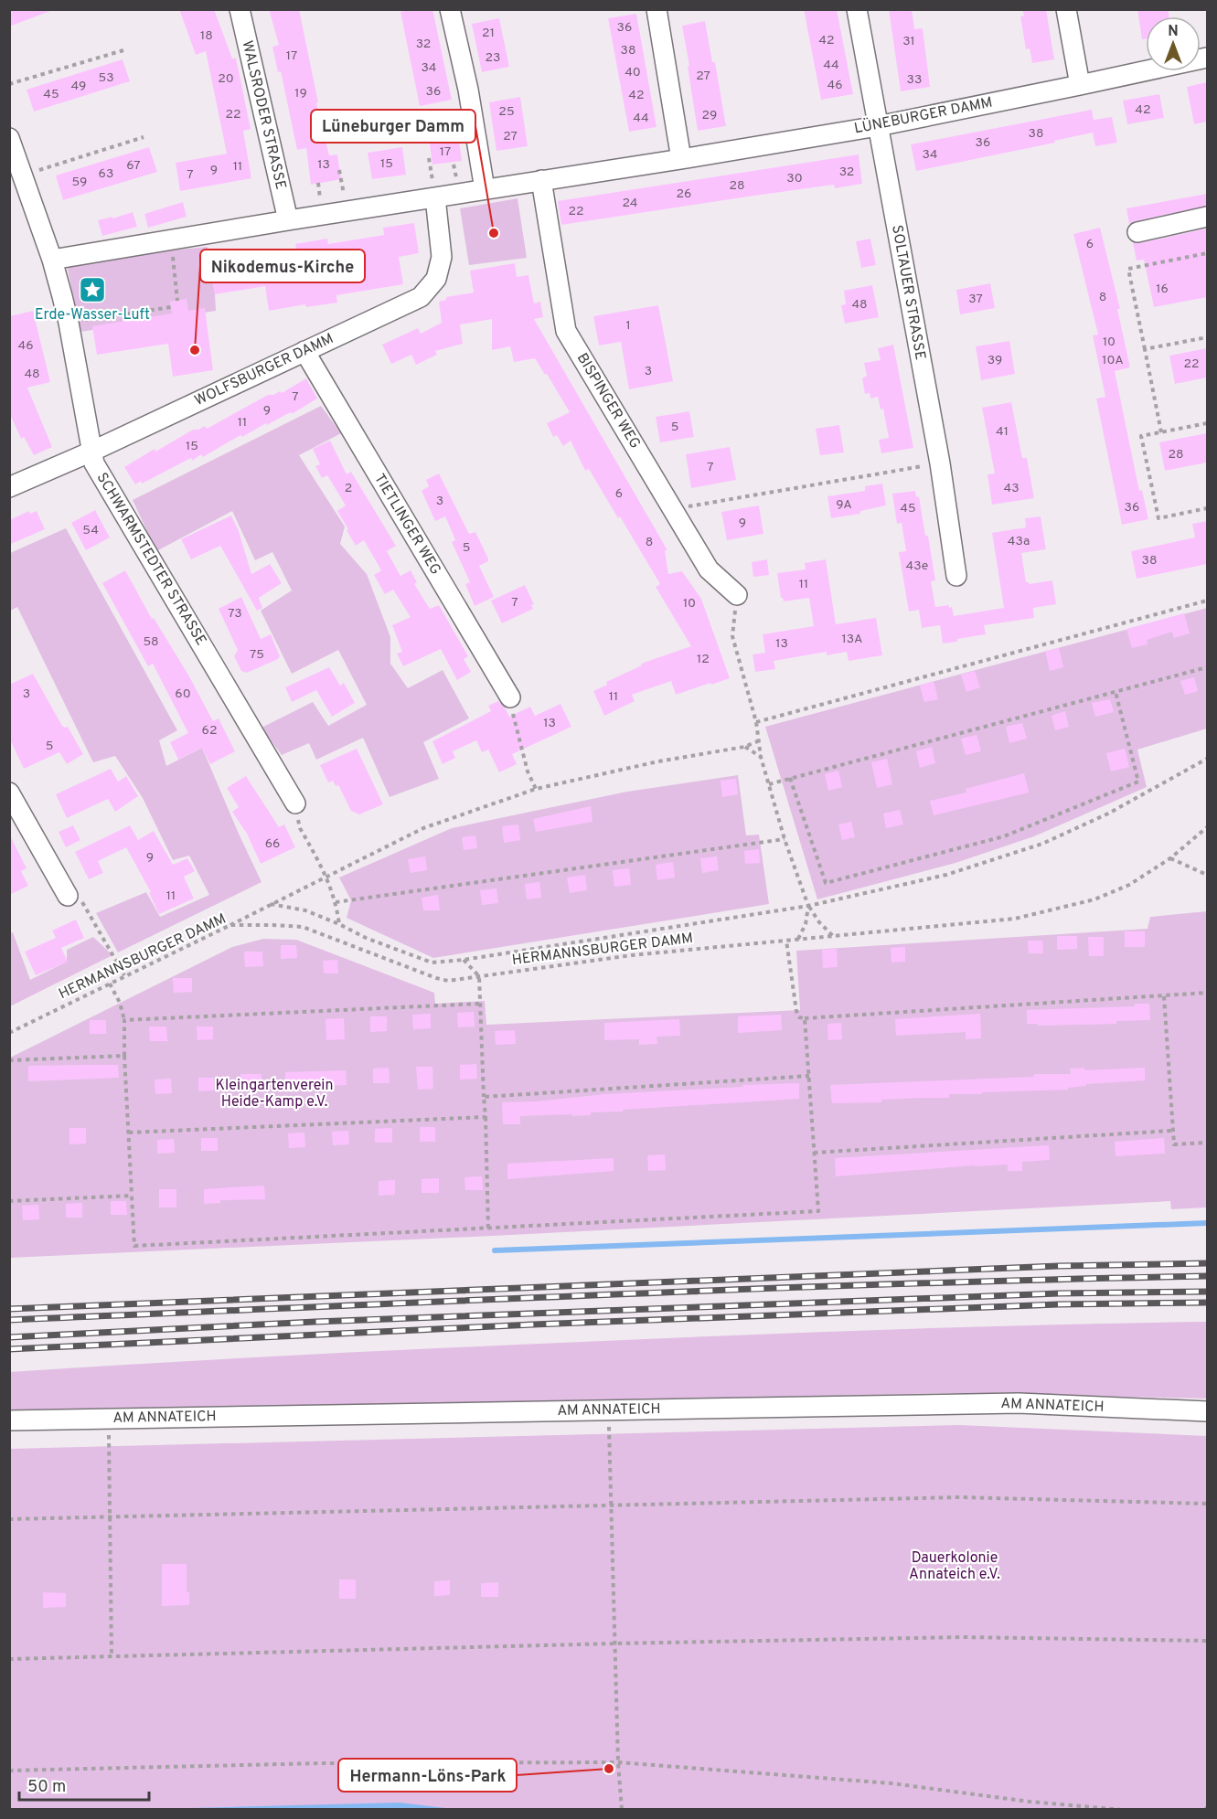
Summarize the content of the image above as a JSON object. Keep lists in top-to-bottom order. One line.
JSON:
{"streets":{"street":["WALSRODER STRASSE","LÜNEBURGER DAMM","SOLTAUER STRASSE","WOLFSBURGER DAMM","BISPINGER WEG","TIETLINGER WEG","SCHWARMSTEDTER STRASSE","AM ANNATEICH"],"path":["HERMANNSBURGER DAMM"]},"crossings":[["WALSRODER STRASSE","LÜNEBURGER DAMM"],["LÜNEBURGER DAMM","SOLTAUER STRASSE"],["LÜNEBURGER DAMM","WOLFSBURGER DAMM"],["LÜNEBURGER DAMM","BISPINGER WEG"],["LÜNEBURGER DAMM","SCHWARMSTEDTER STRASSE"],["WOLFSBURGER DAMM","TIETLINGER WEG"],["WOLFSBURGER DAMM","SCHWARMSTEDTER STRASSE"]],"parks":["Kleingartenverein Heide-Kamp e.V.","Dauerkolonie Annateich e.V."],"places":{"other":["Lüneburger Damm","Nikodemus-Kirche","Hermann-Löns-Park"],"place":["Erde-Wasser-Luft"]},"house_numbers":["36","21","18","42","31","32","38","17","23","44","34","40","27","53","20","33","46","49","36","19","45","42","42","25","22","29","44","38","27","36","17","34","15","13","67","11","9","32","63","7","30","59","28","26","24","22","6","16","8","37","48","1","10","46","39","10A","22","3","48","7","9","11","5","41","15","28","7","2","43","6","3","9A","36","45","9","54","43a","8","5","38","43e","11","7","10","73","13A","58","13","75","12","3","60","11","13","62","5","66","9","11"],"scale_bar":"50 m","north":"top"}
